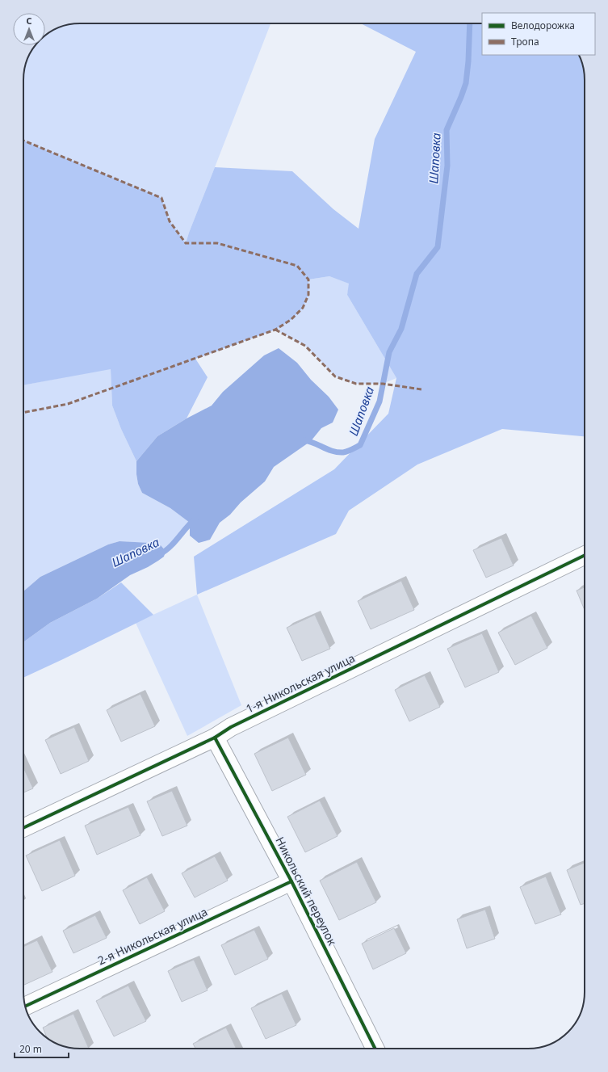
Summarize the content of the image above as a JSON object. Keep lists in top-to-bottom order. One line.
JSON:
{"streets":{"street":["1-я Никольская улица","Никольский переулок","2-я Никольская улица"]},"crossings":[["1-я Никольская улица","Никольский переулок"],["Никольский переулок","2-я Никольская улица"]],"water":["Шаповка"],"legend":["Велодорожка","Тропа"],"scale_bar":"20 m","north":"top"}
